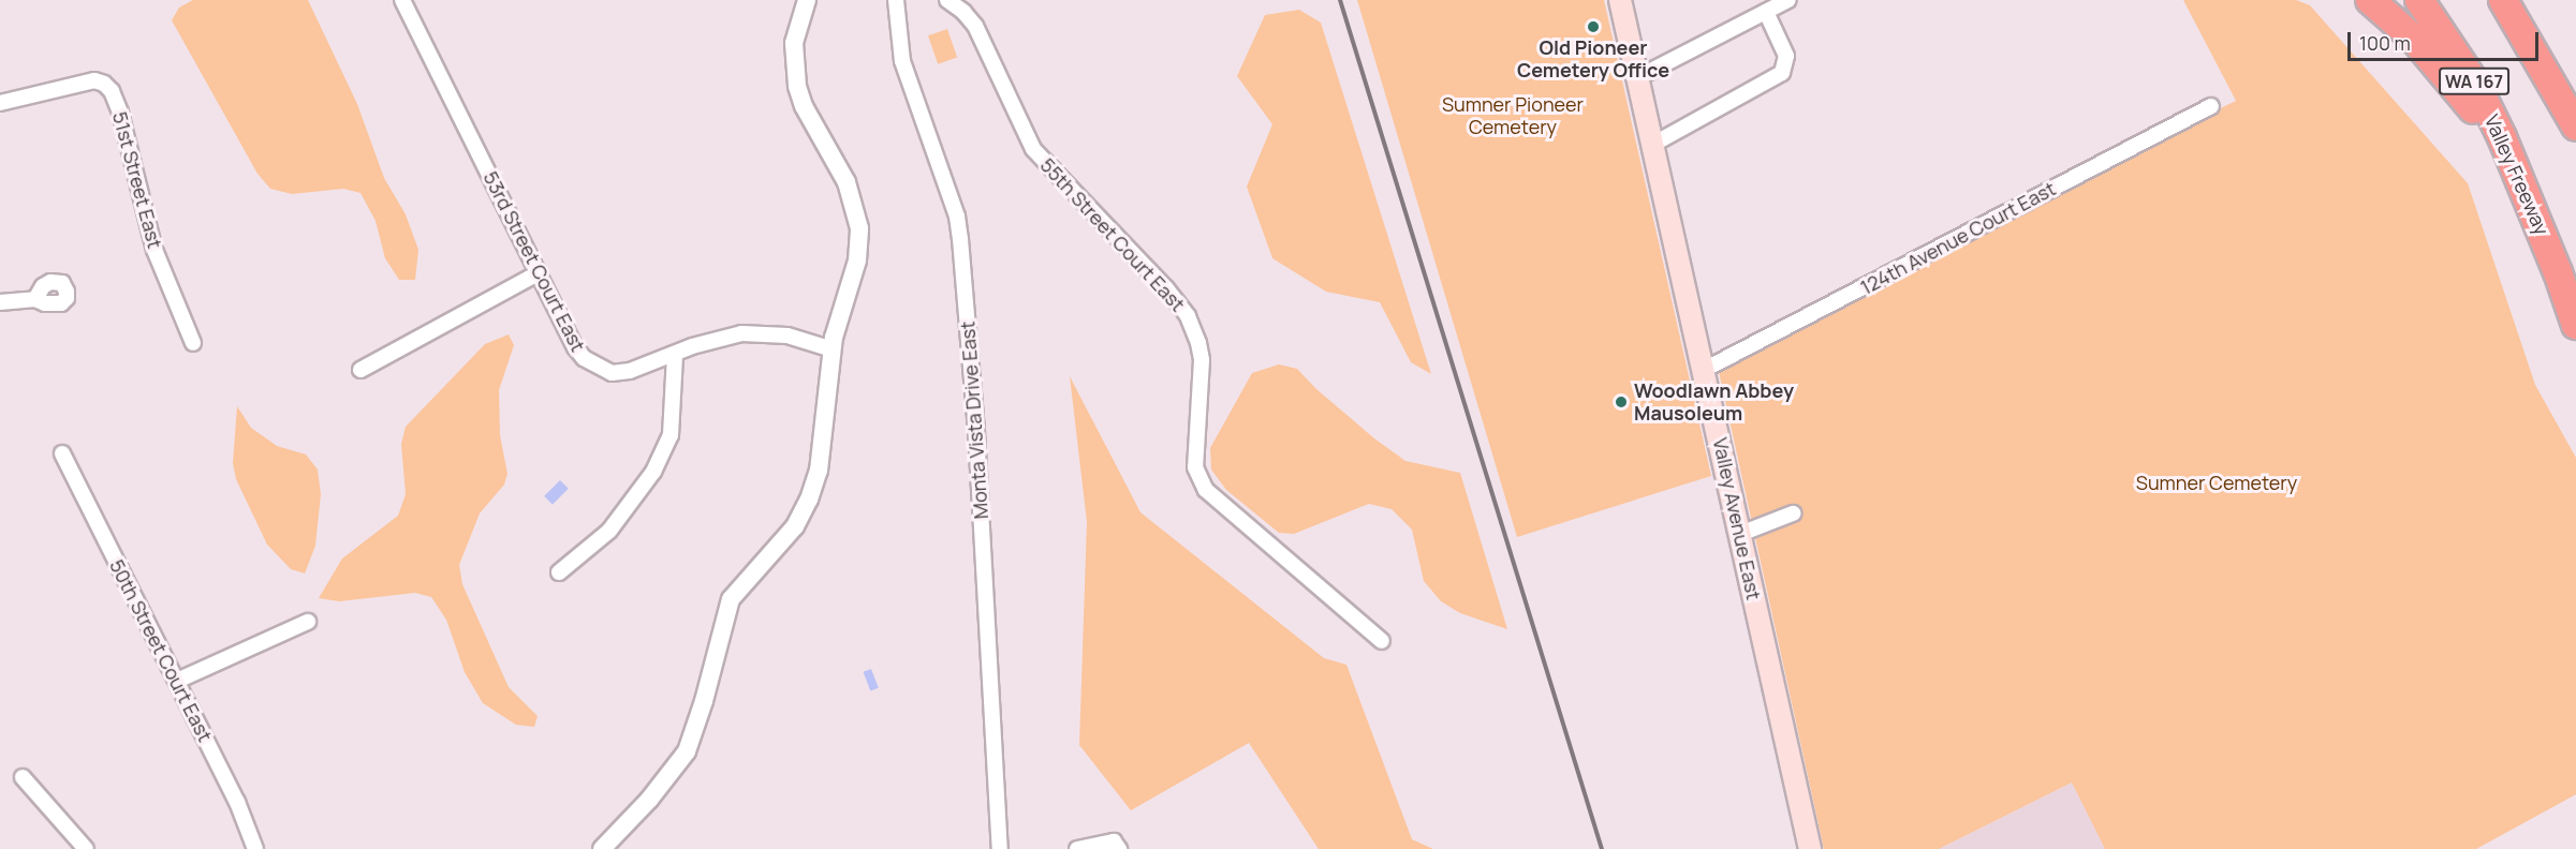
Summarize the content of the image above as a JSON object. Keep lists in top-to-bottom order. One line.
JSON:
{"streets":{"highway":["WA 167","Valley Freeway"],"main road":["Valley Avenue East"],"street":["51st Street East","55th Street Court East","124th Avenue Court East","53rd Street Court East","Monta Vista Drive East","50th Street Court East"]},"crossings":[["124th Avenue Court East","Valley Avenue East"]],"parks":["Sumner Pioneer Cemetery","Sumner Cemetery"],"places":["Old Pioneer Cemetery Office","Woodlawn Abbey Mausoleum"],"scale_bar":"100 m"}
